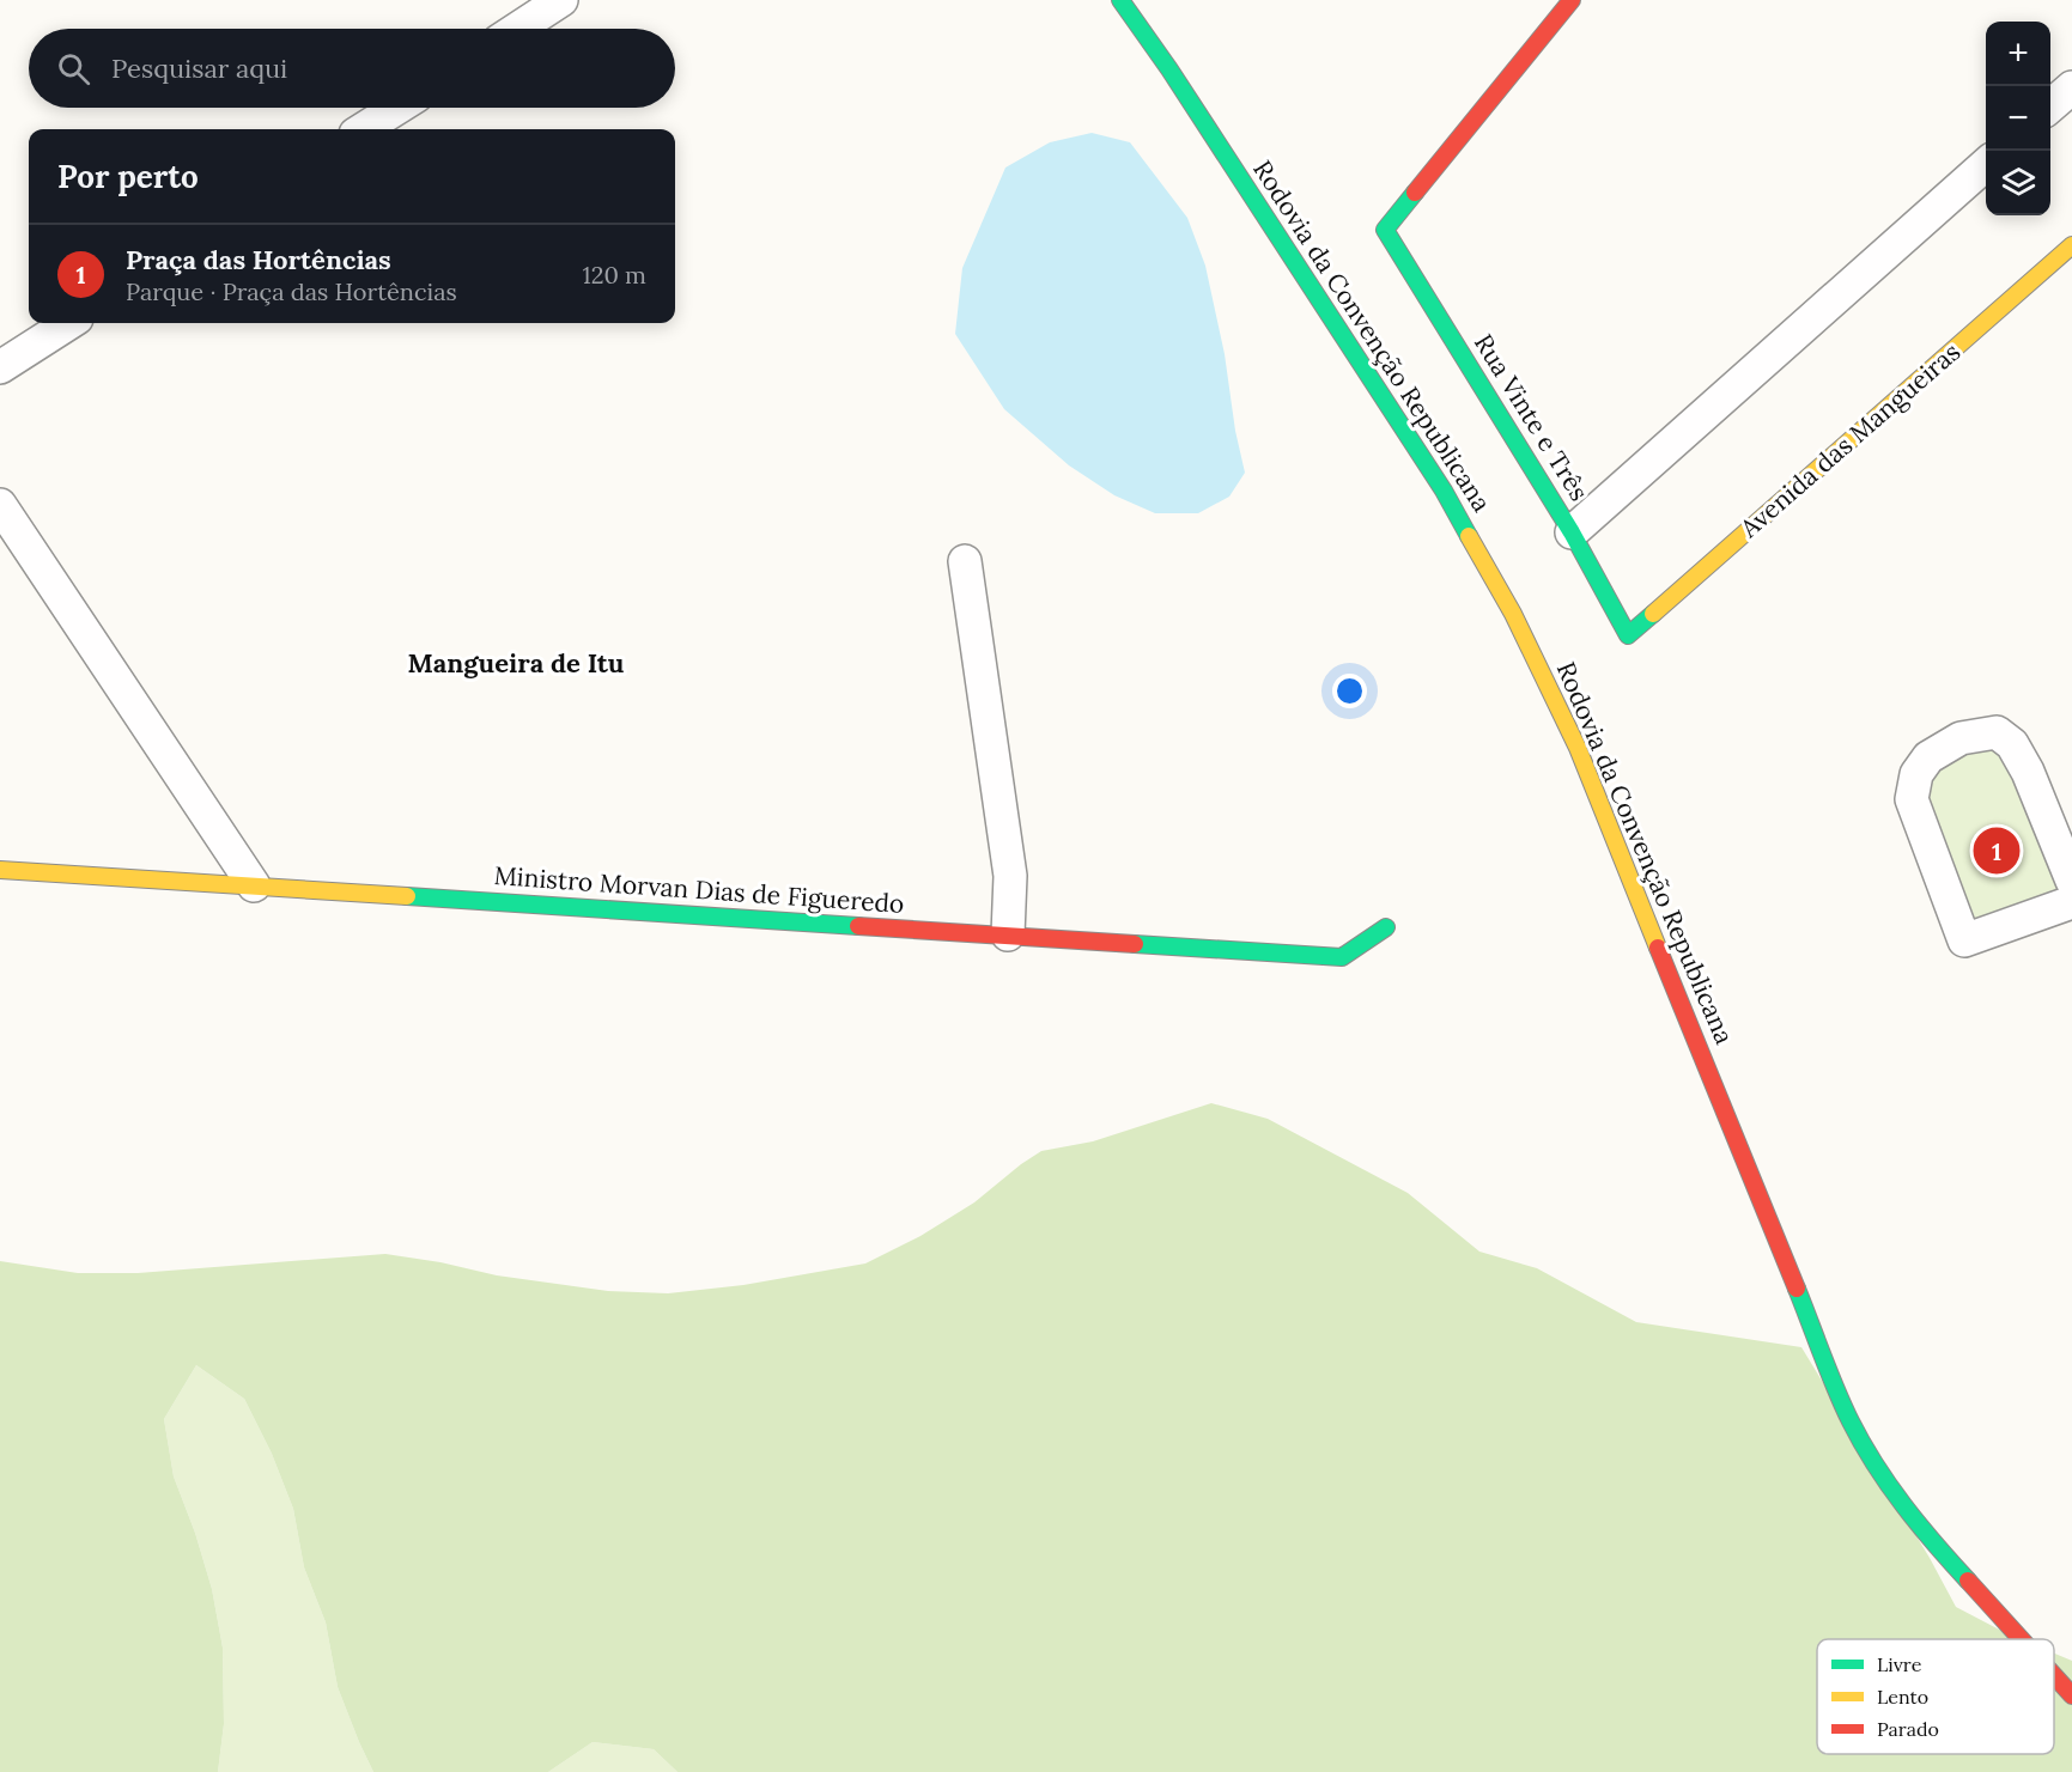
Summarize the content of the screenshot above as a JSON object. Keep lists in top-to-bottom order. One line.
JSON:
{"streets":{"street":["Rodovia da Convenção Republicana","Rua Vinte e Três","Avenida das Mangueiras","Ministro Morvan Dias de Figueredo"]},"crossings":[["Rua Vinte e Três","Avenida das Mangueiras"]],"districts":["Mangueira de Itu"],"legend":["Livre","Lento","Parado"],"page":{"map_buttons":["+","−"],"search":"Pesquisar aqui","heading":"Por perto","list":[{"mark":"1","name":"Praça das Hortências","note":"Parque · Praça das Hortências","value":"120 m"}],"pins":"1"}}
